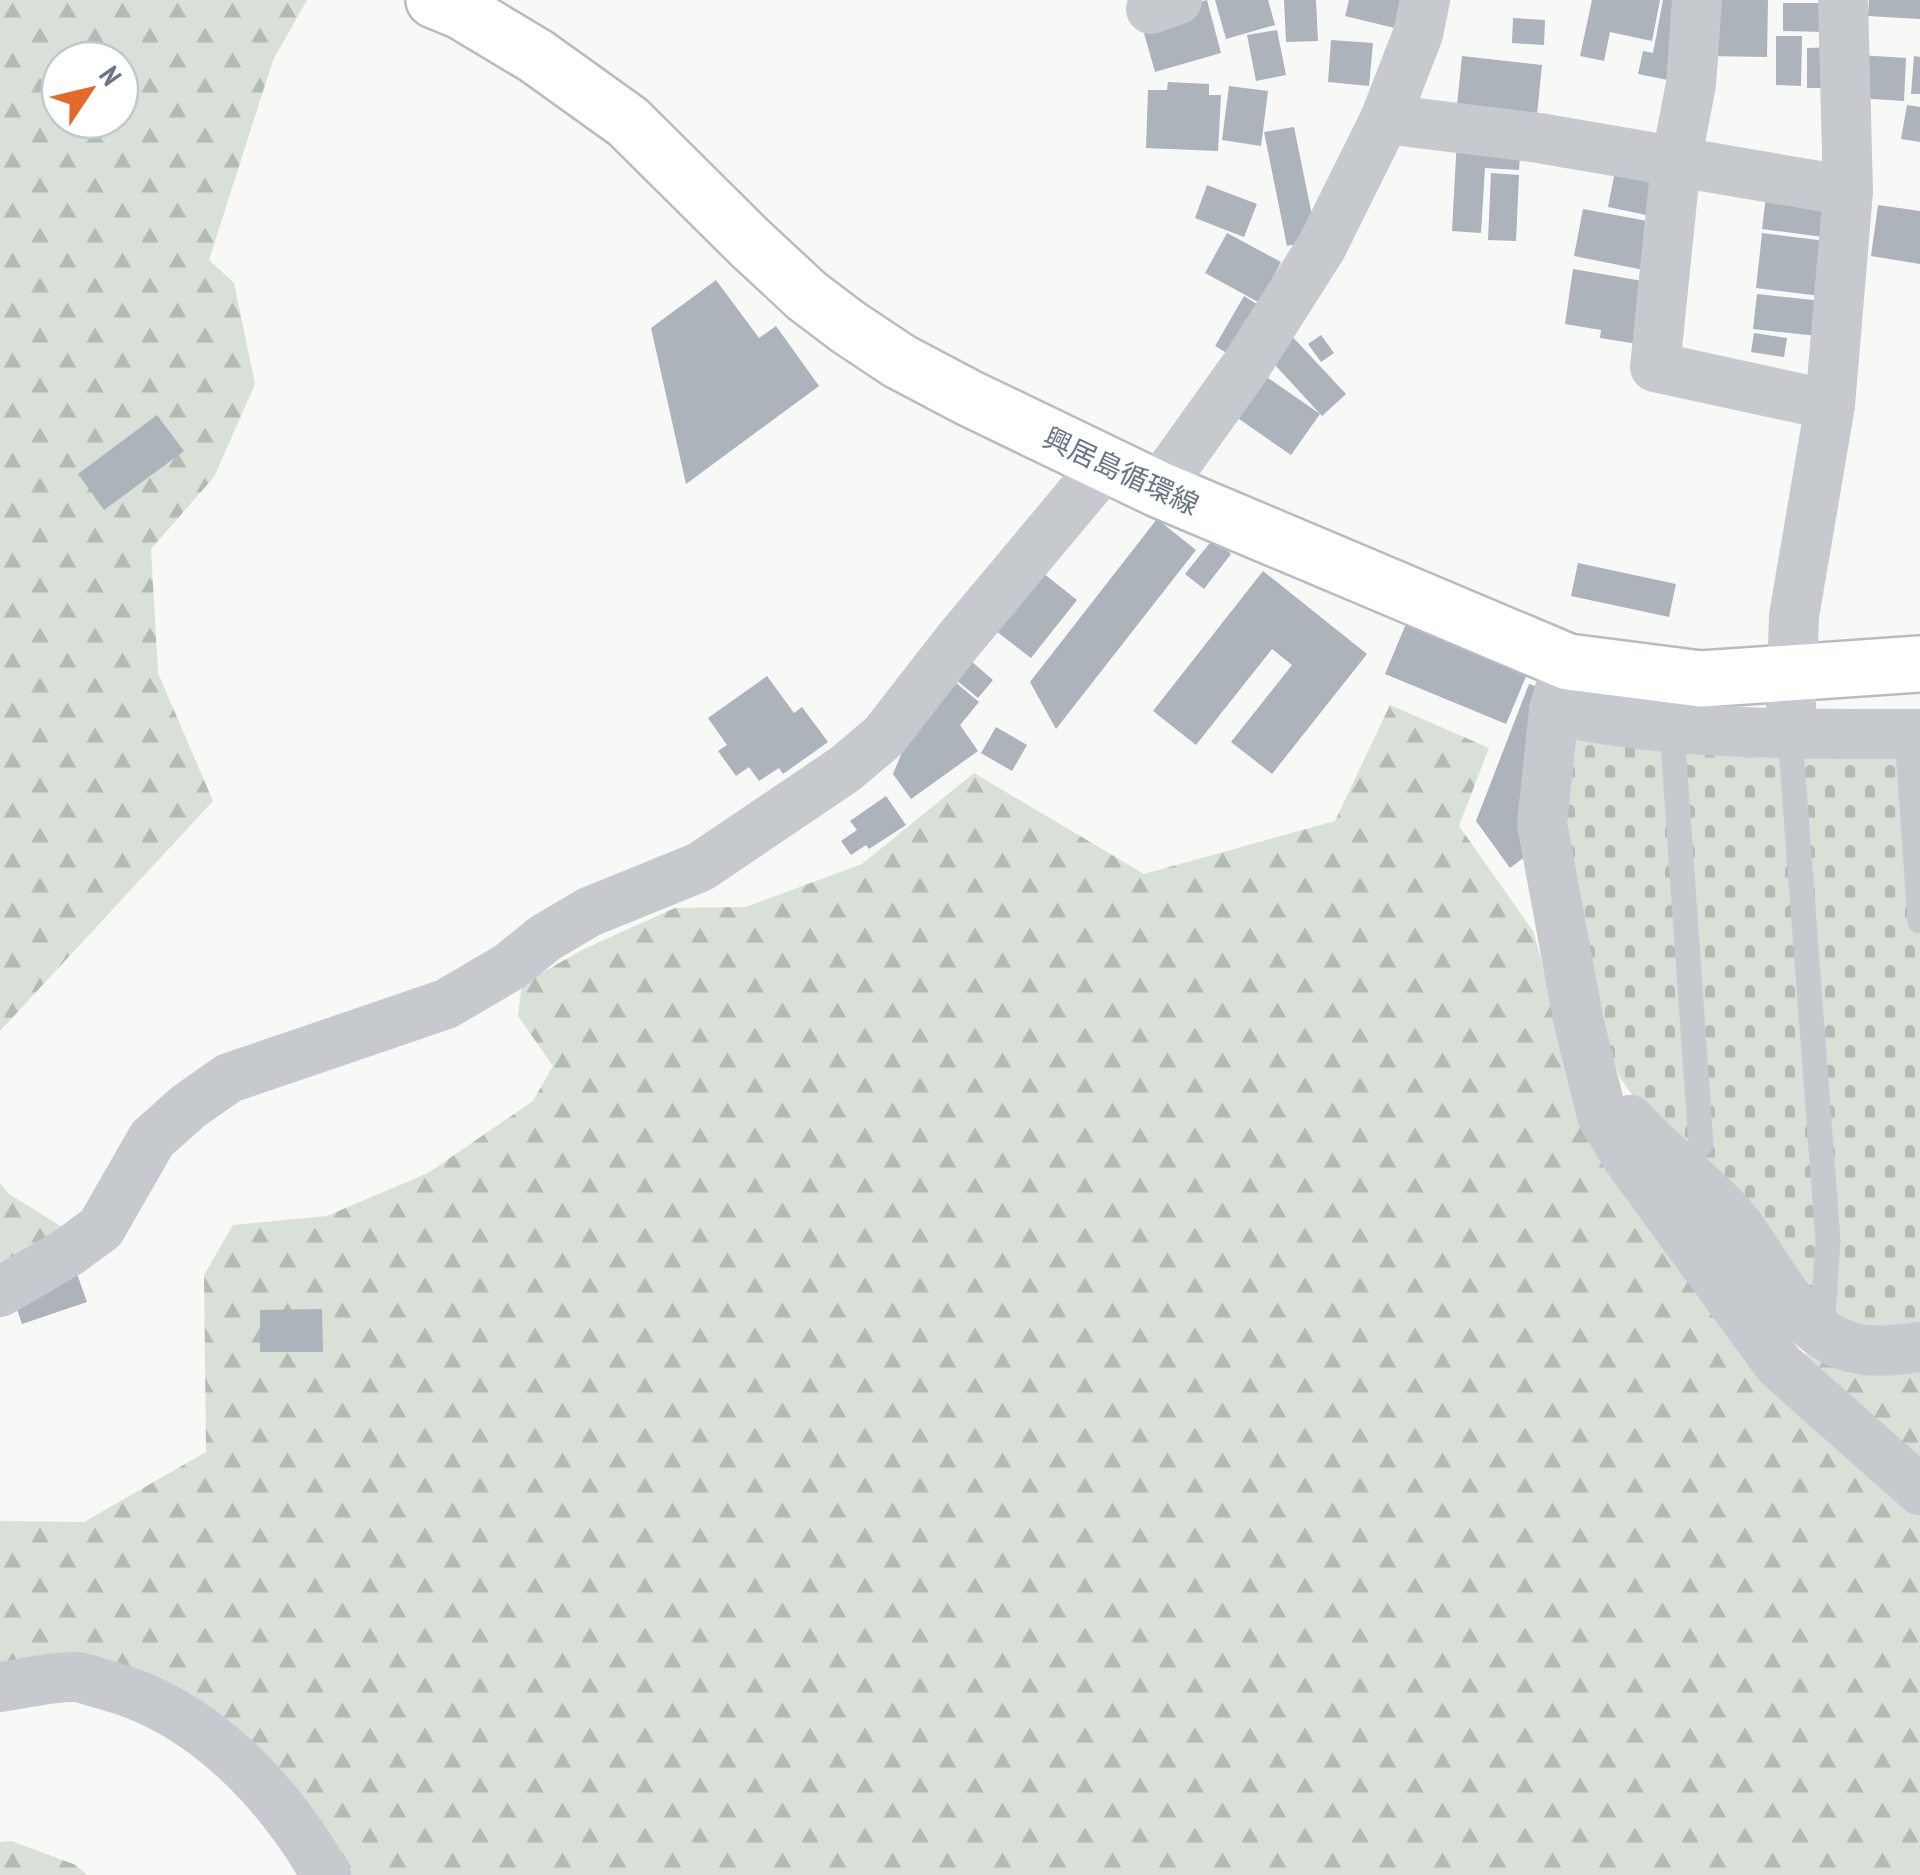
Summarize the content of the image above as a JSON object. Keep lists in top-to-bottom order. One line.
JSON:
{"streets":{"main road":["興居島循環線"]},"north":"top right"}
